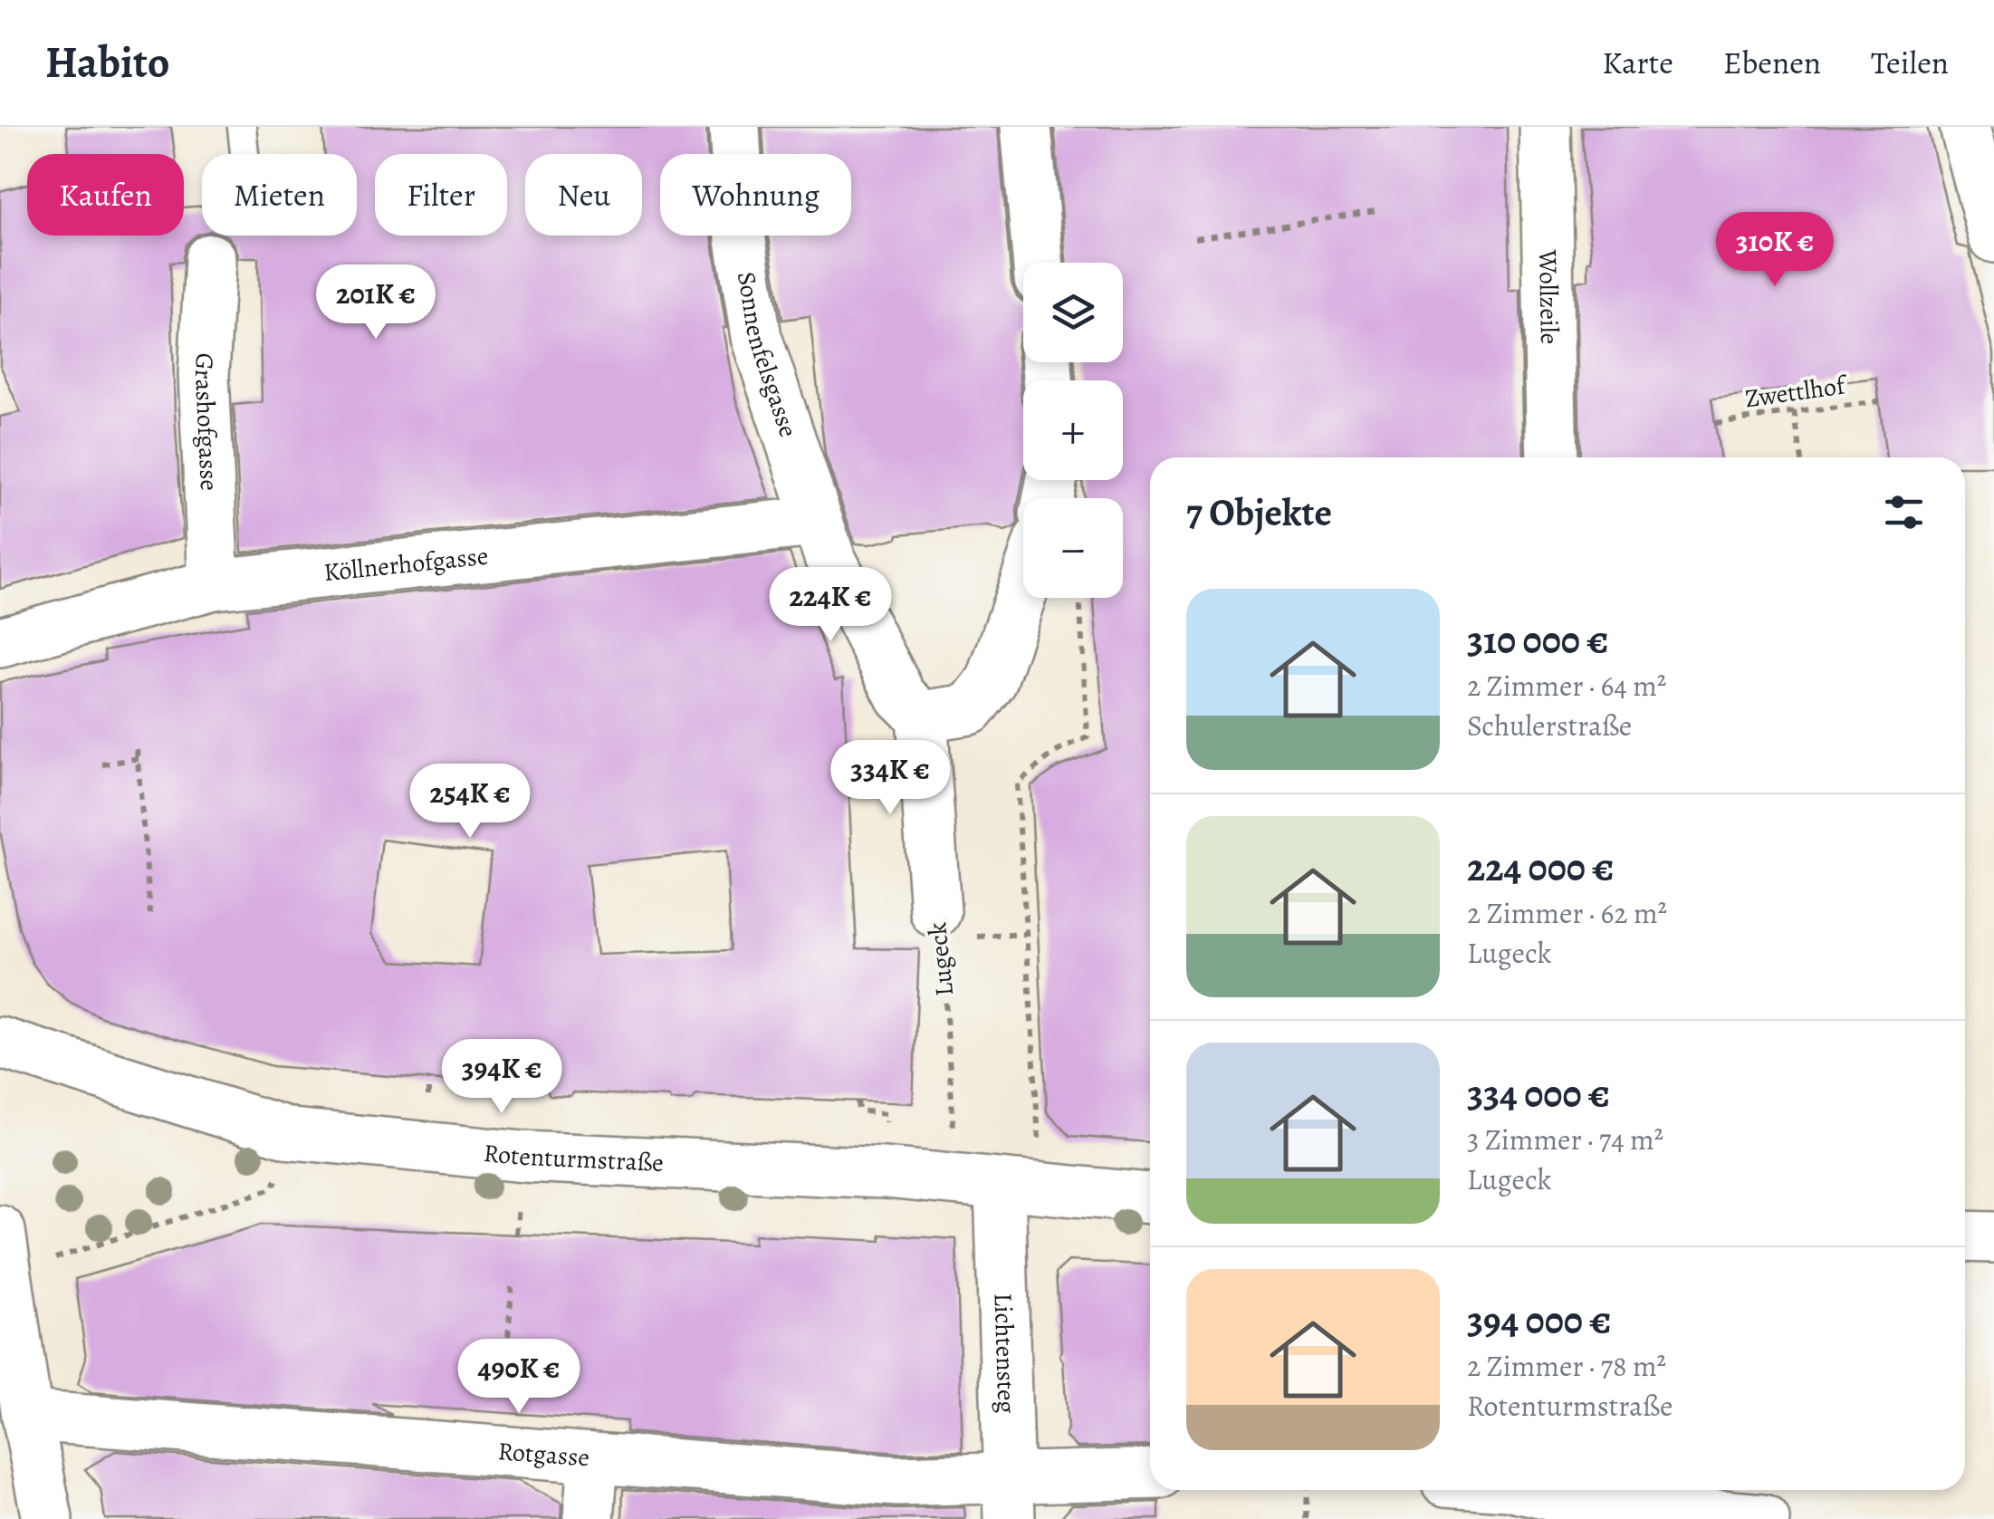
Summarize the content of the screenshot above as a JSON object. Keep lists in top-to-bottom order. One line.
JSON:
{"streets":{"street":["Wollzeile","Sonnenfelsgasse","Grashofgasse","Köllnerhofgasse","Lugeck","Rotenturmstraße","Lichtensteg","Rotgasse"],"path":["Zwettlhof"]},"crossings":[["Sonnenfelsgasse","Köllnerhofgasse"],["Grashofgasse","Köllnerhofgasse"],["Lugeck","Rotenturmstraße"],["Lugeck","Lichtensteg"],["Rotenturmstraße","Lichtensteg"],["Lichtensteg","Rotgasse"]],"page":{"header":"Habito","nav":["Karte","Ebenen","Teilen"],"chip":["Kaufen","Mieten","Filter","Neu","Wohnung"],"price":["310K €","201K €","224K €","334K €","254K €","394K €","490K €"],"map_buttons":["+","−"],"heading":"7 Objekte","list":[{"name":"310 000 €","note":"2 Zimmer · 64 m² · Schulerstraße"},{"name":"224 000 €","note":"2 Zimmer · 62 m² · Lugeck"},{"name":"334 000 €","note":"3 Zimmer · 74 m² · Lugeck"},{"name":"394 000 €","note":"2 Zimmer · 78 m² · Rotenturmstraße"}]}}
